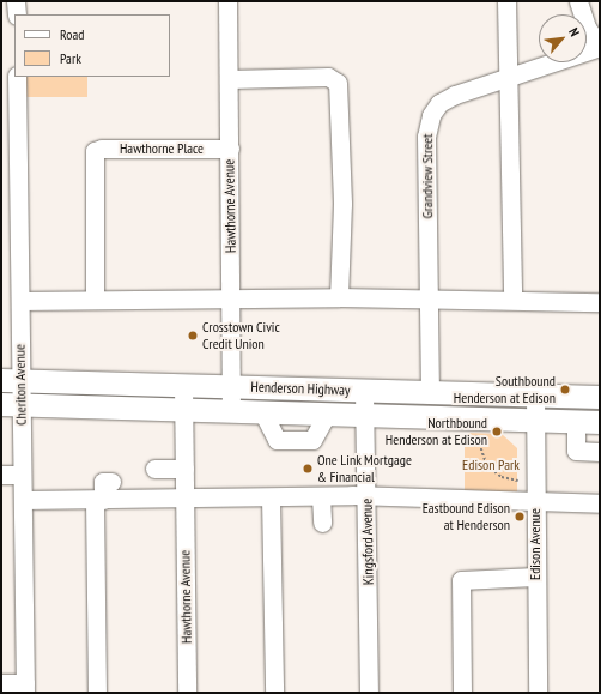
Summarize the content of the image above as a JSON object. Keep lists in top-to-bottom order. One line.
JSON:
{"streets":{"main road":["Henderson Highway"],"street":["Hawthorne Place","Grandview Street","Hawthorne Avenue","Cheriton Avenue","Kingsford Avenue","Edison Avenue"]},"crossings":[["Hawthorne Place","Hawthorne Avenue"],["Grandview Street","Henderson Highway"],["Hawthorne Avenue","Henderson Highway"],["Cheriton Avenue","Henderson Highway"],["Henderson Highway","Kingsford Avenue"],["Henderson Highway","Edison Avenue"]],"parks":["Edison Park"],"places":["Crosstown Civic Credit Union","Southbound Henderson at Edison","Northbound Henderson at Edison","One Link Mortgage & Financial","Eastbound Edison at Henderson"],"legend":["Road","Park"],"north":"top right"}
